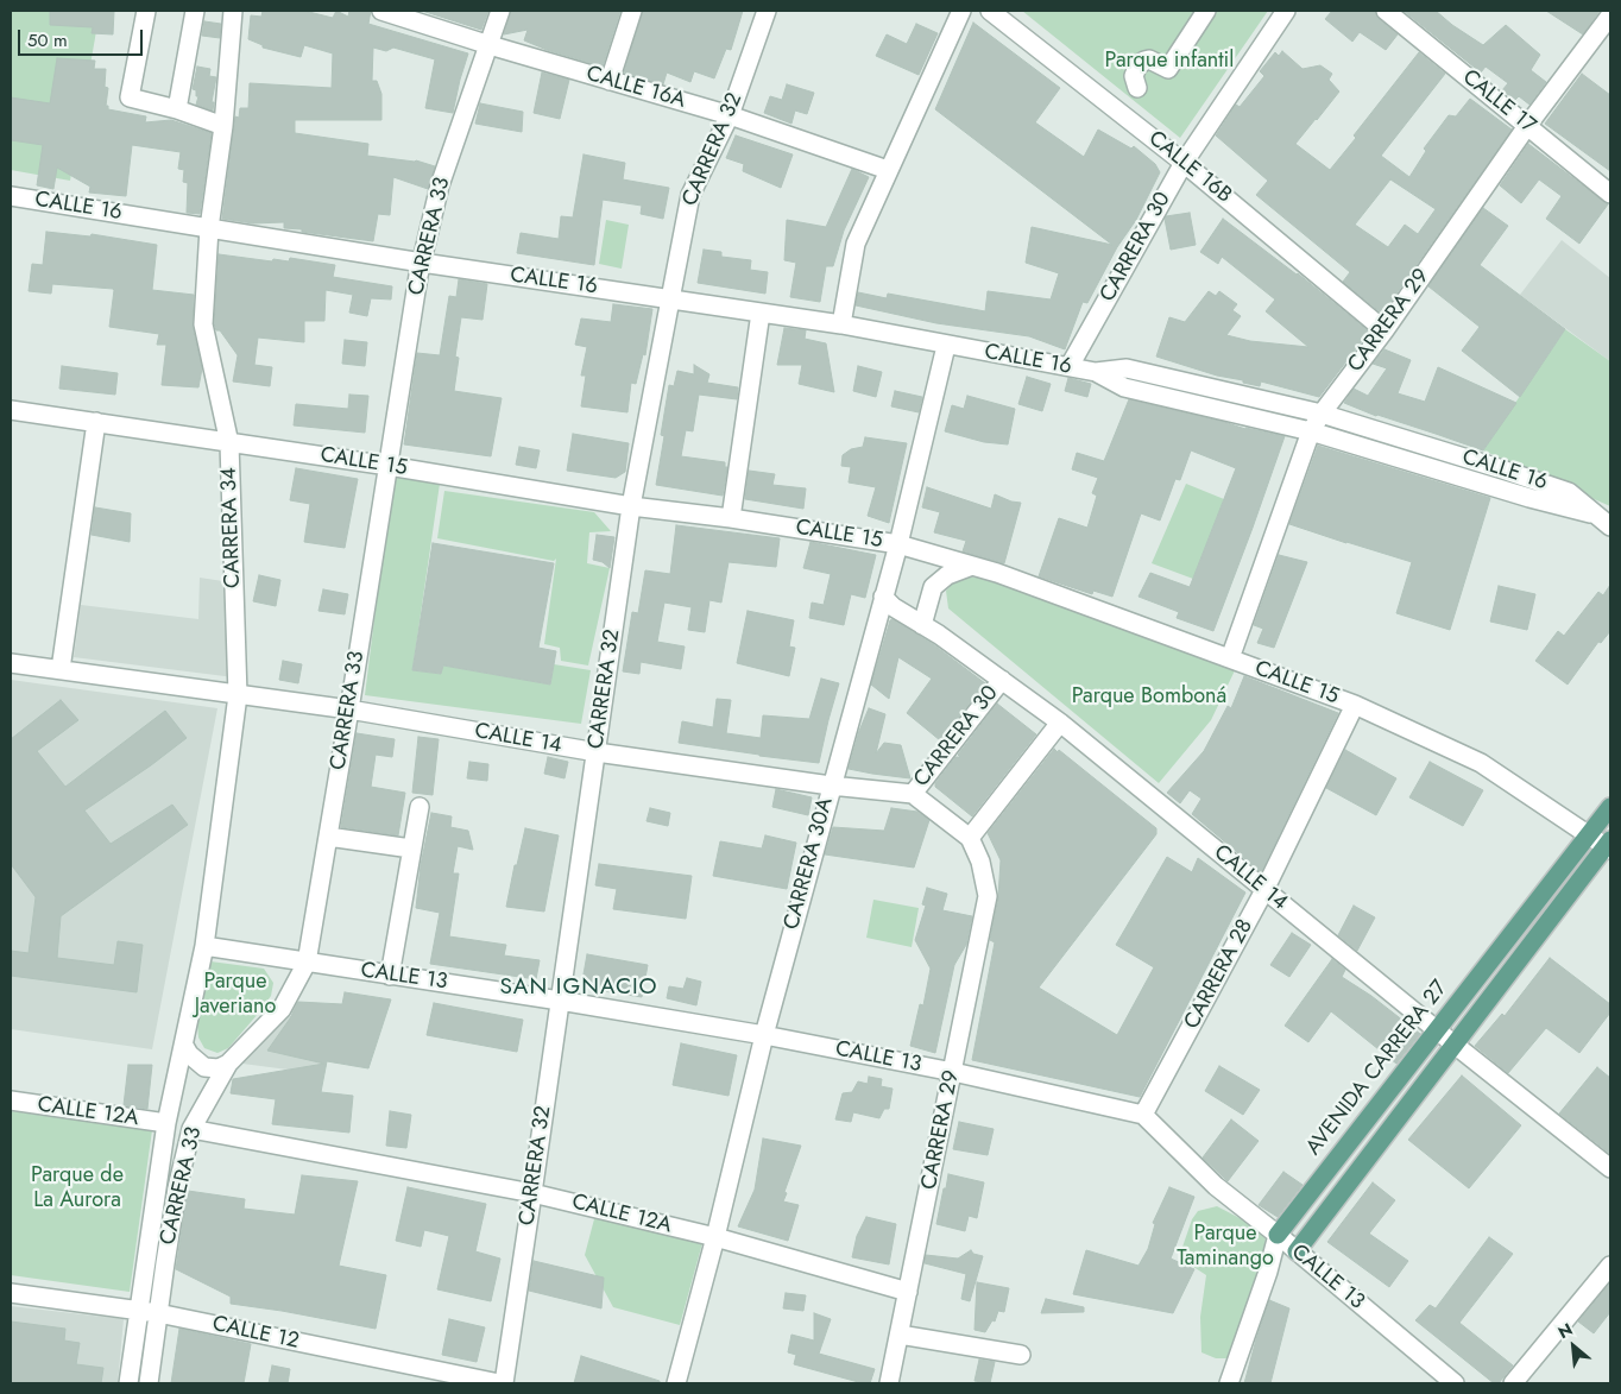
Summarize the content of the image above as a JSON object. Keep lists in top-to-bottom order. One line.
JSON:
{"streets":{"main road":["AVENIDA CARRERA 27"],"street":["CALLE 16A","CALLE 17","CARRERA 32","CALLE 16B","CALLE 16","CARRERA 33","CARRERA 30","CARRERA 29","CALLE 15","CARRERA 34","CALLE 14","CARRERA 30A","CARRERA 28","CALLE 13","CALLE 12A","CALLE 12"]},"crossings":[["CALLE 16A","CARRERA 32"],["CALLE 16A","CARRERA 33"],["CALLE 17","CARRERA 29"],["CARRERA 32","CALLE 16"],["CARRERA 32","CALLE 15"],["CARRERA 32","CALLE 14"],["CARRERA 32","CALLE 13"],["CARRERA 32","CALLE 12A"],["CARRERA 32","CALLE 12"],["CALLE 16B","CARRERA 30"],["CALLE 16B","CARRERA 29"],["CALLE 16","CARRERA 33"],["CALLE 16","CARRERA 30"],["CALLE 16","CARRERA 29"],["CALLE 16","CARRERA 34"],["CALLE 16","CARRERA 30A"],["CARRERA 33","CALLE 15"],["CARRERA 33","CALLE 14"],["CARRERA 33","CALLE 13"],["CARRERA 33","CALLE 12A"],["CARRERA 33","CALLE 12"],["CARRERA 30","CALLE 14"],["CARRERA 29","CALLE 15"],["CARRERA 29","CALLE 13"],["CARRERA 29","CALLE 12A"],["CALLE 15","CARRERA 34"],["CALLE 15","CARRERA 30A"],["CALLE 15","CARRERA 28"],["CALLE 15","AVENIDA CARRERA 27"],["CARRERA 34","CALLE 14"],["CARRERA 34","CALLE 13"],["CARRERA 34","CALLE 12A"],["CARRERA 34","CALLE 12"],["CALLE 14","CARRERA 30A"],["CALLE 14","CARRERA 28"],["CALLE 14","AVENIDA CARRERA 27"],["CARRERA 30A","CALLE 13"],["CARRERA 30A","CALLE 12A"],["CARRERA 28","CALLE 13"],["CALLE 13","AVENIDA CARRERA 27"]],"districts":["SAN IGNACIO"],"parks":["Parque infantil","Parque Bomboná","Parque Javeriano","Parque de La Aurora","Parque Taminango"],"scale_bar":"50 m","north":"top left"}
